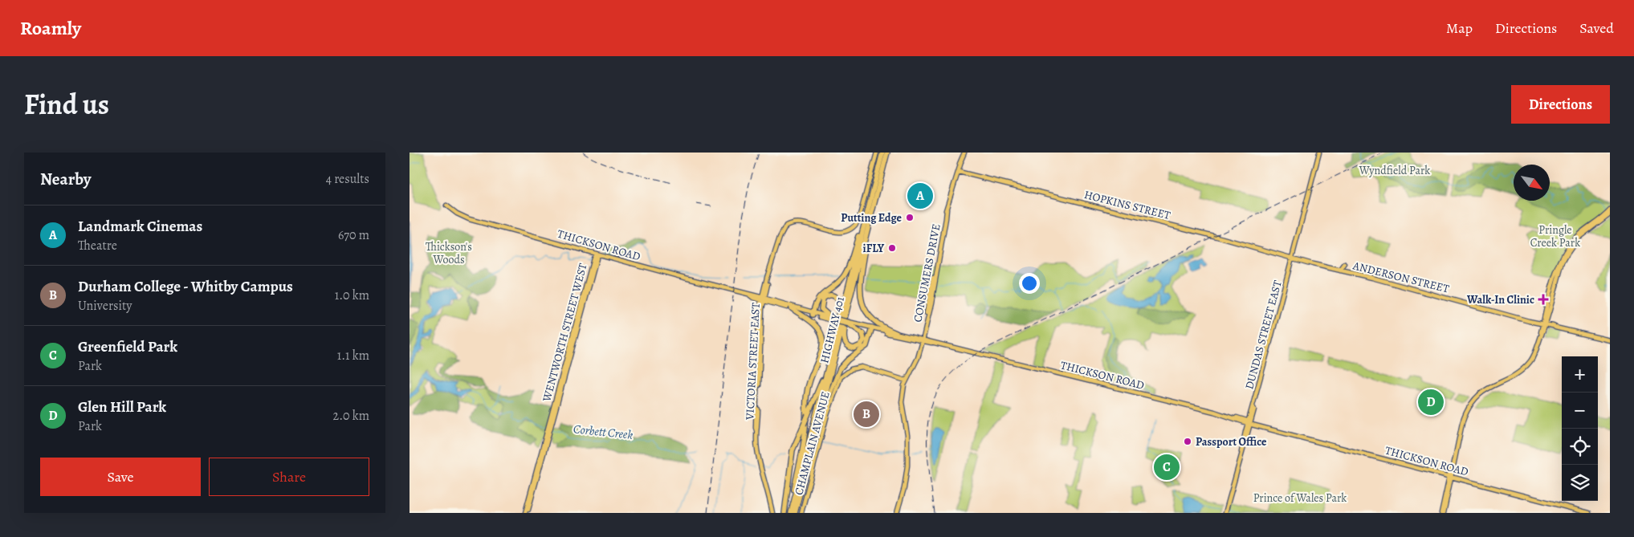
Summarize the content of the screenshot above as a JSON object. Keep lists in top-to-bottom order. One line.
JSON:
{"streets":{"highway":["HIGHWAY 401"],"main road":["HOPKINS STREET","THICKSON ROAD","CONSUMERS DRIVE","ANDERSON STREET","WENTWORTH STREET WEST","DUNDAS STREET EAST","VICTORIA STREET EAST","CHAMPLAIN AVENUE"]},"crossings":[["HOPKINS STREET","CONSUMERS DRIVE"],["HOPKINS STREET","ANDERSON STREET"],["HOPKINS STREET","DUNDAS STREET EAST"],["THICKSON ROAD","CONSUMERS DRIVE"],["THICKSON ROAD","WENTWORTH STREET WEST"],["THICKSON ROAD","DUNDAS STREET EAST"],["THICKSON ROAD","VICTORIA STREET EAST"],["CONSUMERS DRIVE","CHAMPLAIN AVENUE"],["ANDERSON STREET","DUNDAS STREET EAST"]],"water":["Corbett Creek"],"parks":["Wyndfield Park","Pringle Creek Park","Thickson's Woods","Prince of Wales Park"],"places":{"other":["Putting Edge","iFLY","Passport Office"],"health":["Walk-In Clinic"]},"north":"bottom right","page":{"header":"Roamly","nav":["Map","Directions","Saved"],"title":"Find us","buttons":["Directions",["Save","Share"]],"heading":["Nearby","4 results"],"pins":["A","D","B","C"],"list":[{"mark":"A","name":"Landmark Cinemas","note":"Theatre","value":"670 m"},{"mark":"B","name":"Durham College - Whitby Campus","note":"University","value":"1.0 km"},{"mark":"C","name":"Greenfield Park","note":"Park","value":"1.1 km"},{"mark":"D","name":"Glen Hill Park","note":"Park","value":"2.0 km"}],"map_buttons":["+","−"]}}
